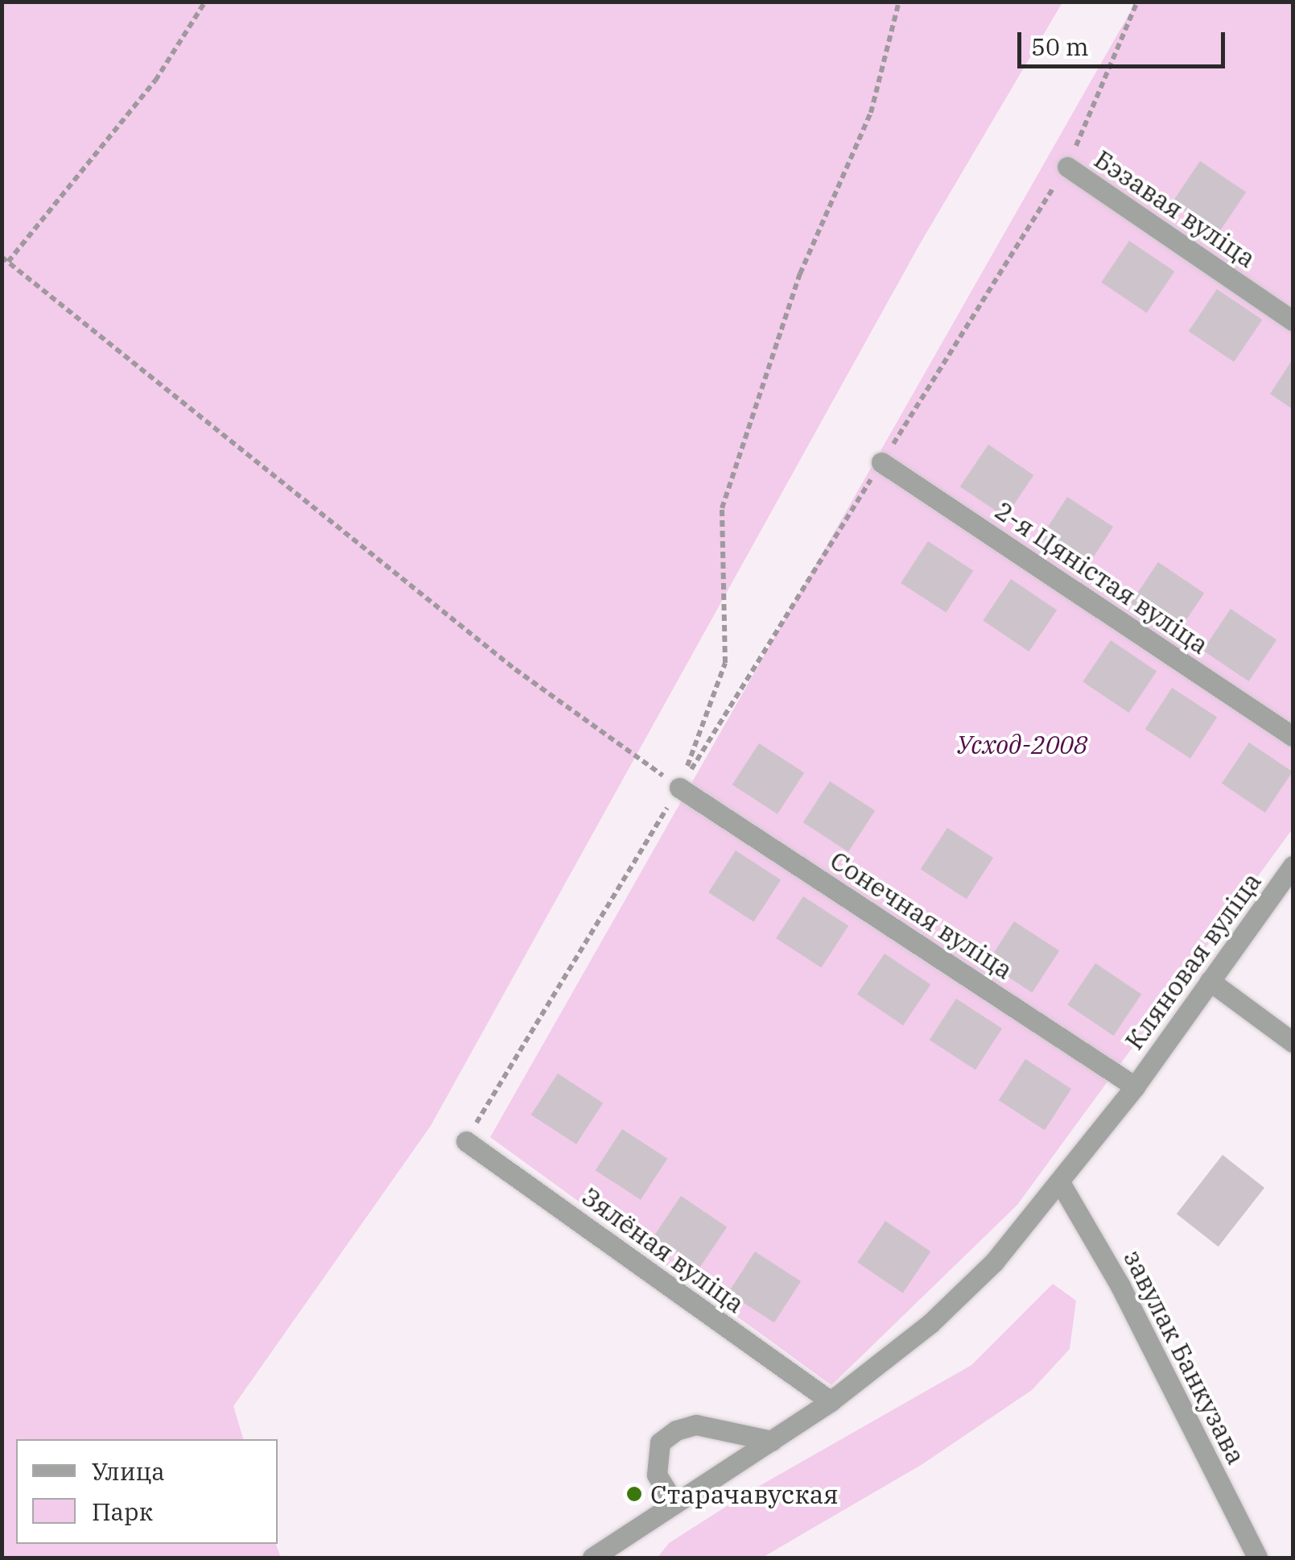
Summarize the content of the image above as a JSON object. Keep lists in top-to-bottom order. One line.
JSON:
{"streets":{"street":["Бэзавая вуліца","2-я Цяністая вуліца","Сонечная вуліца","Кляновая вуліца","Зялёная вуліца","завулак Банкузава"]},"crossings":[["Сонечная вуліца","Кляновая вуліца"],["Кляновая вуліца","Зялёная вуліца"],["Кляновая вуліца","завулак Банкузава"]],"parks":["Усход-2008"],"places":["Старачавуская"],"legend":["Улица","Парк"],"scale_bar":"50 m"}
